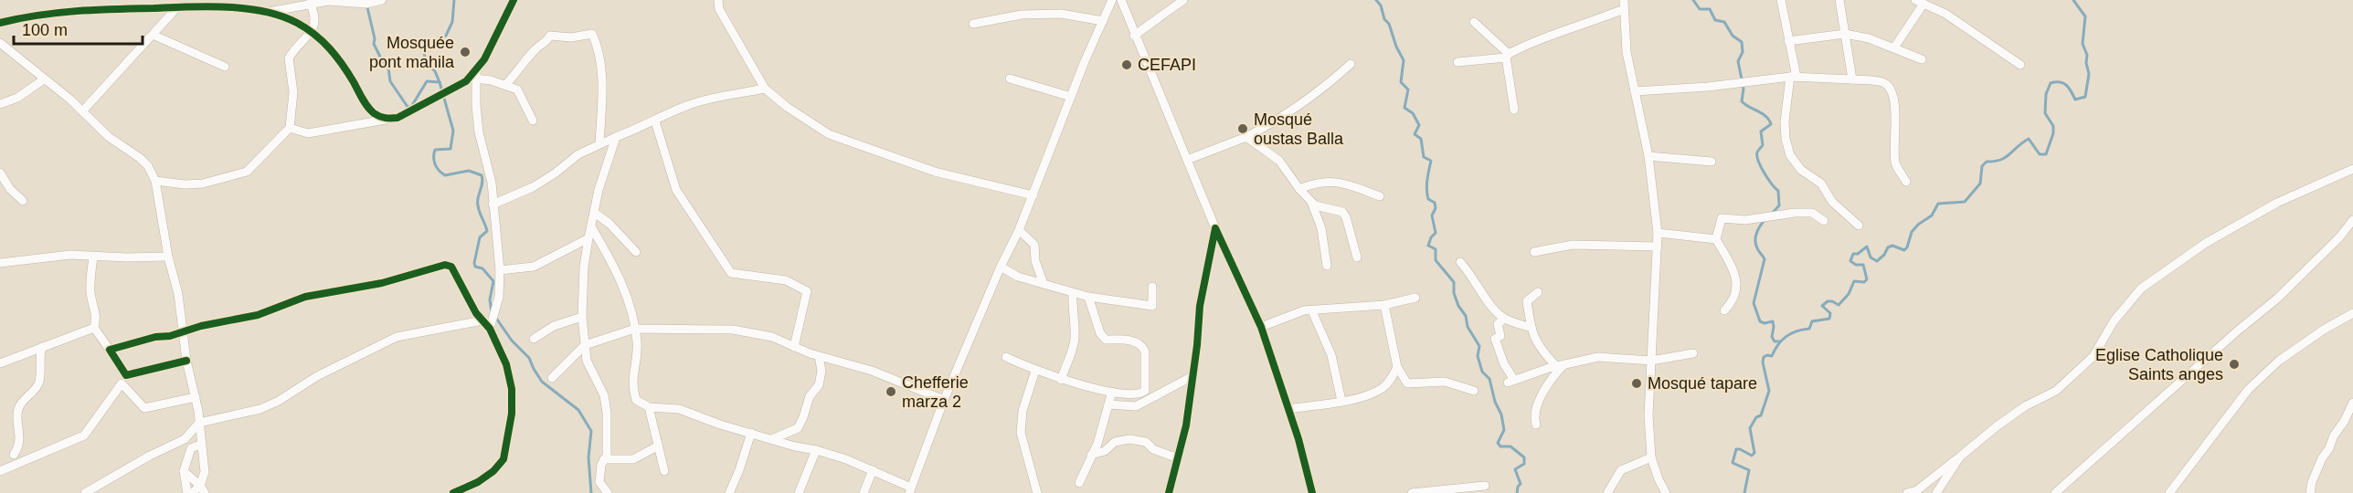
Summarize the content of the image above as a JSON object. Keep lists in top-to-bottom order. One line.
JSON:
{"places":["Mosquée pont mahila","CEFAPI","Mosqué oustas Balla","Eglise Catholique Saints anges","Mosqué tapare","Chefferie marza 2"],"scale_bar":"100 m"}
